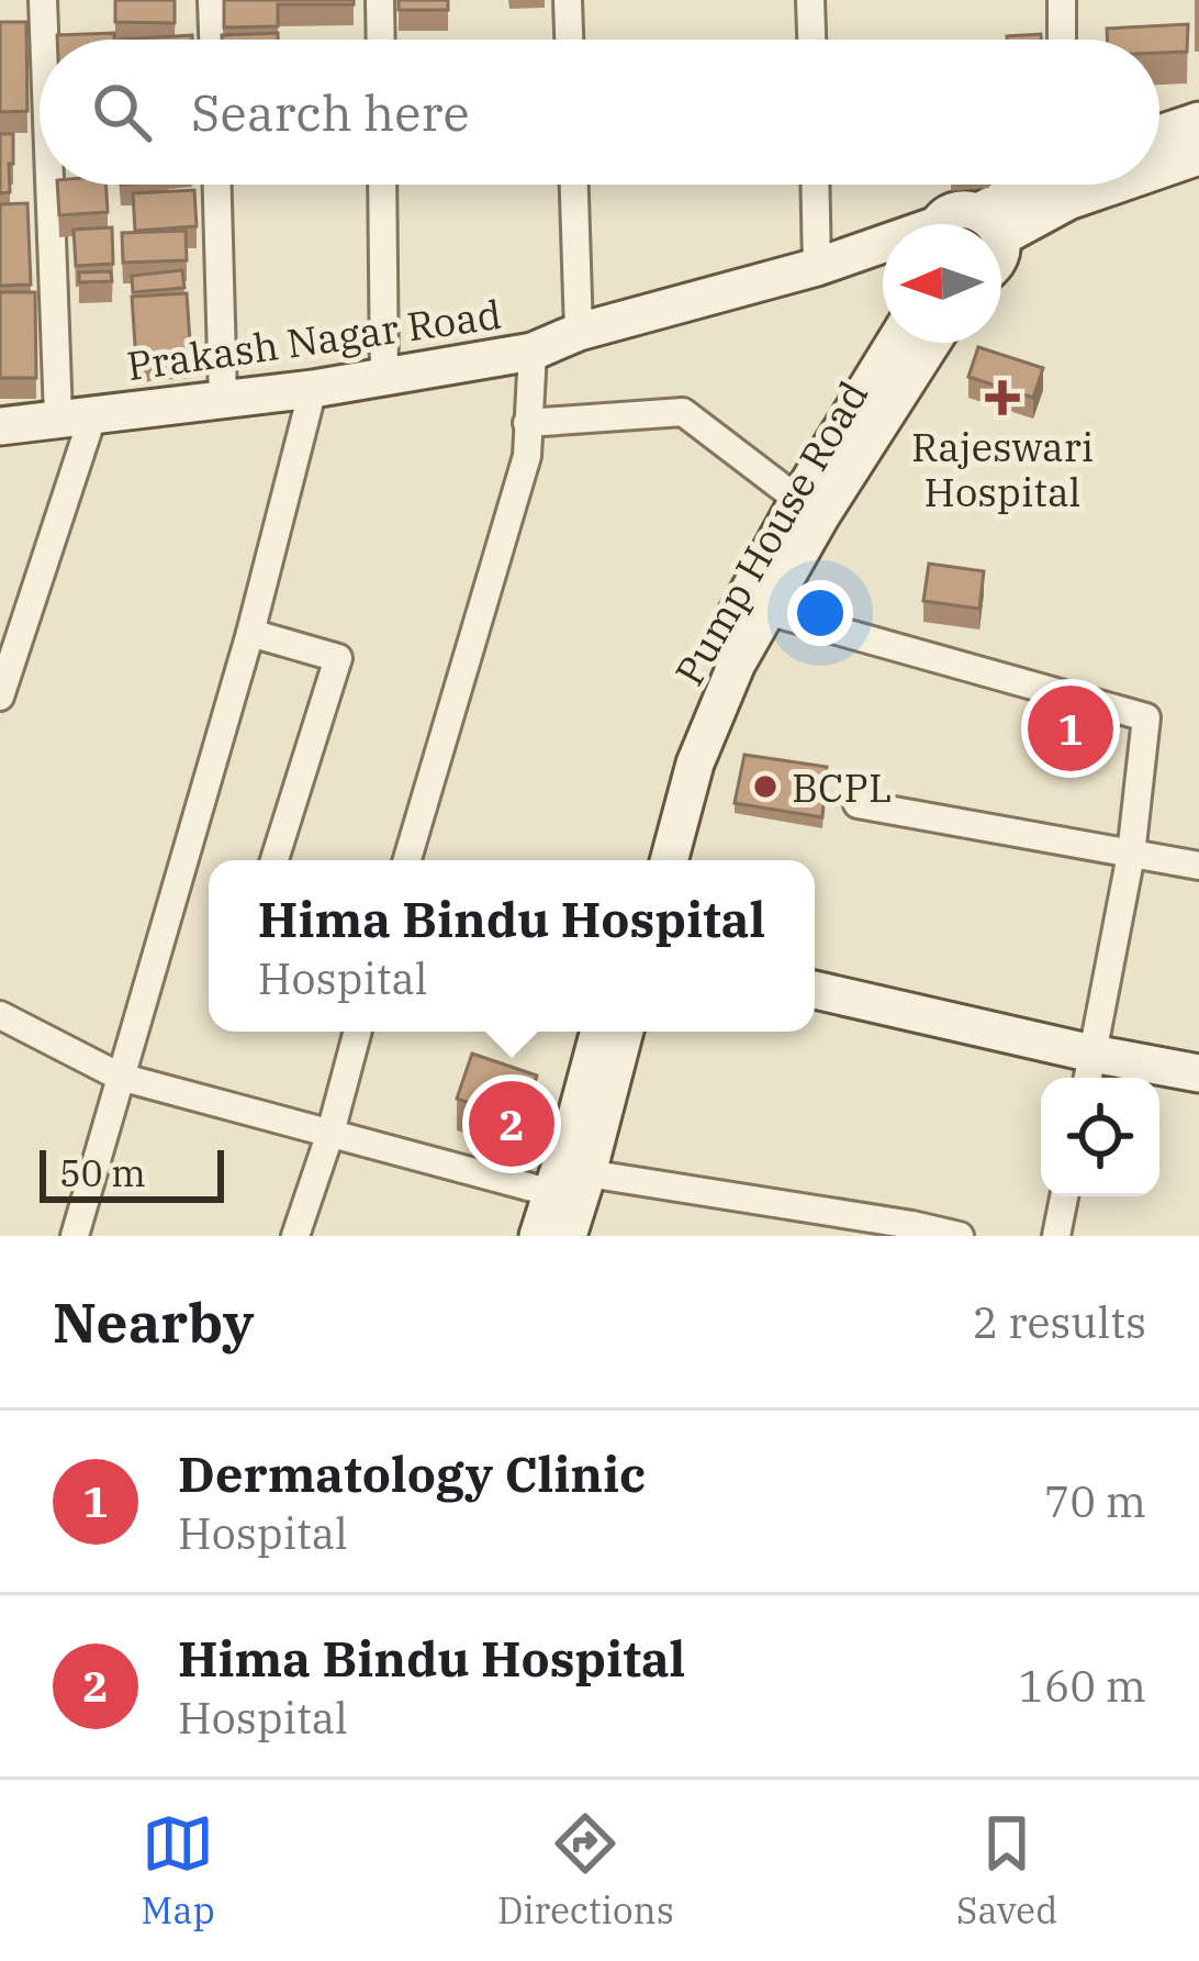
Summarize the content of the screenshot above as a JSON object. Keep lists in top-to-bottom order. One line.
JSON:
{"streets":{"main road":["Prakash Nagar Road","Pump House Road"]},"places":{"health":["Rajeswari Hospital"],"other":["BCPL"]},"scale_bar":"50 m","north":"left","page":{"search":"Search here","pins":["1","2"],"popup":["Hima Bindu Hospital","Hospital"],"scale":"50 m","heading":["Nearby","2 results"],"list":[{"mark":"1","name":"Dermatology Clinic","note":"Hospital","value":"70 m"},{"mark":"2","name":"Hima Bindu Hospital","note":"Hospital","value":"160 m"}],"nav":["Map","Directions","Saved"]}}
